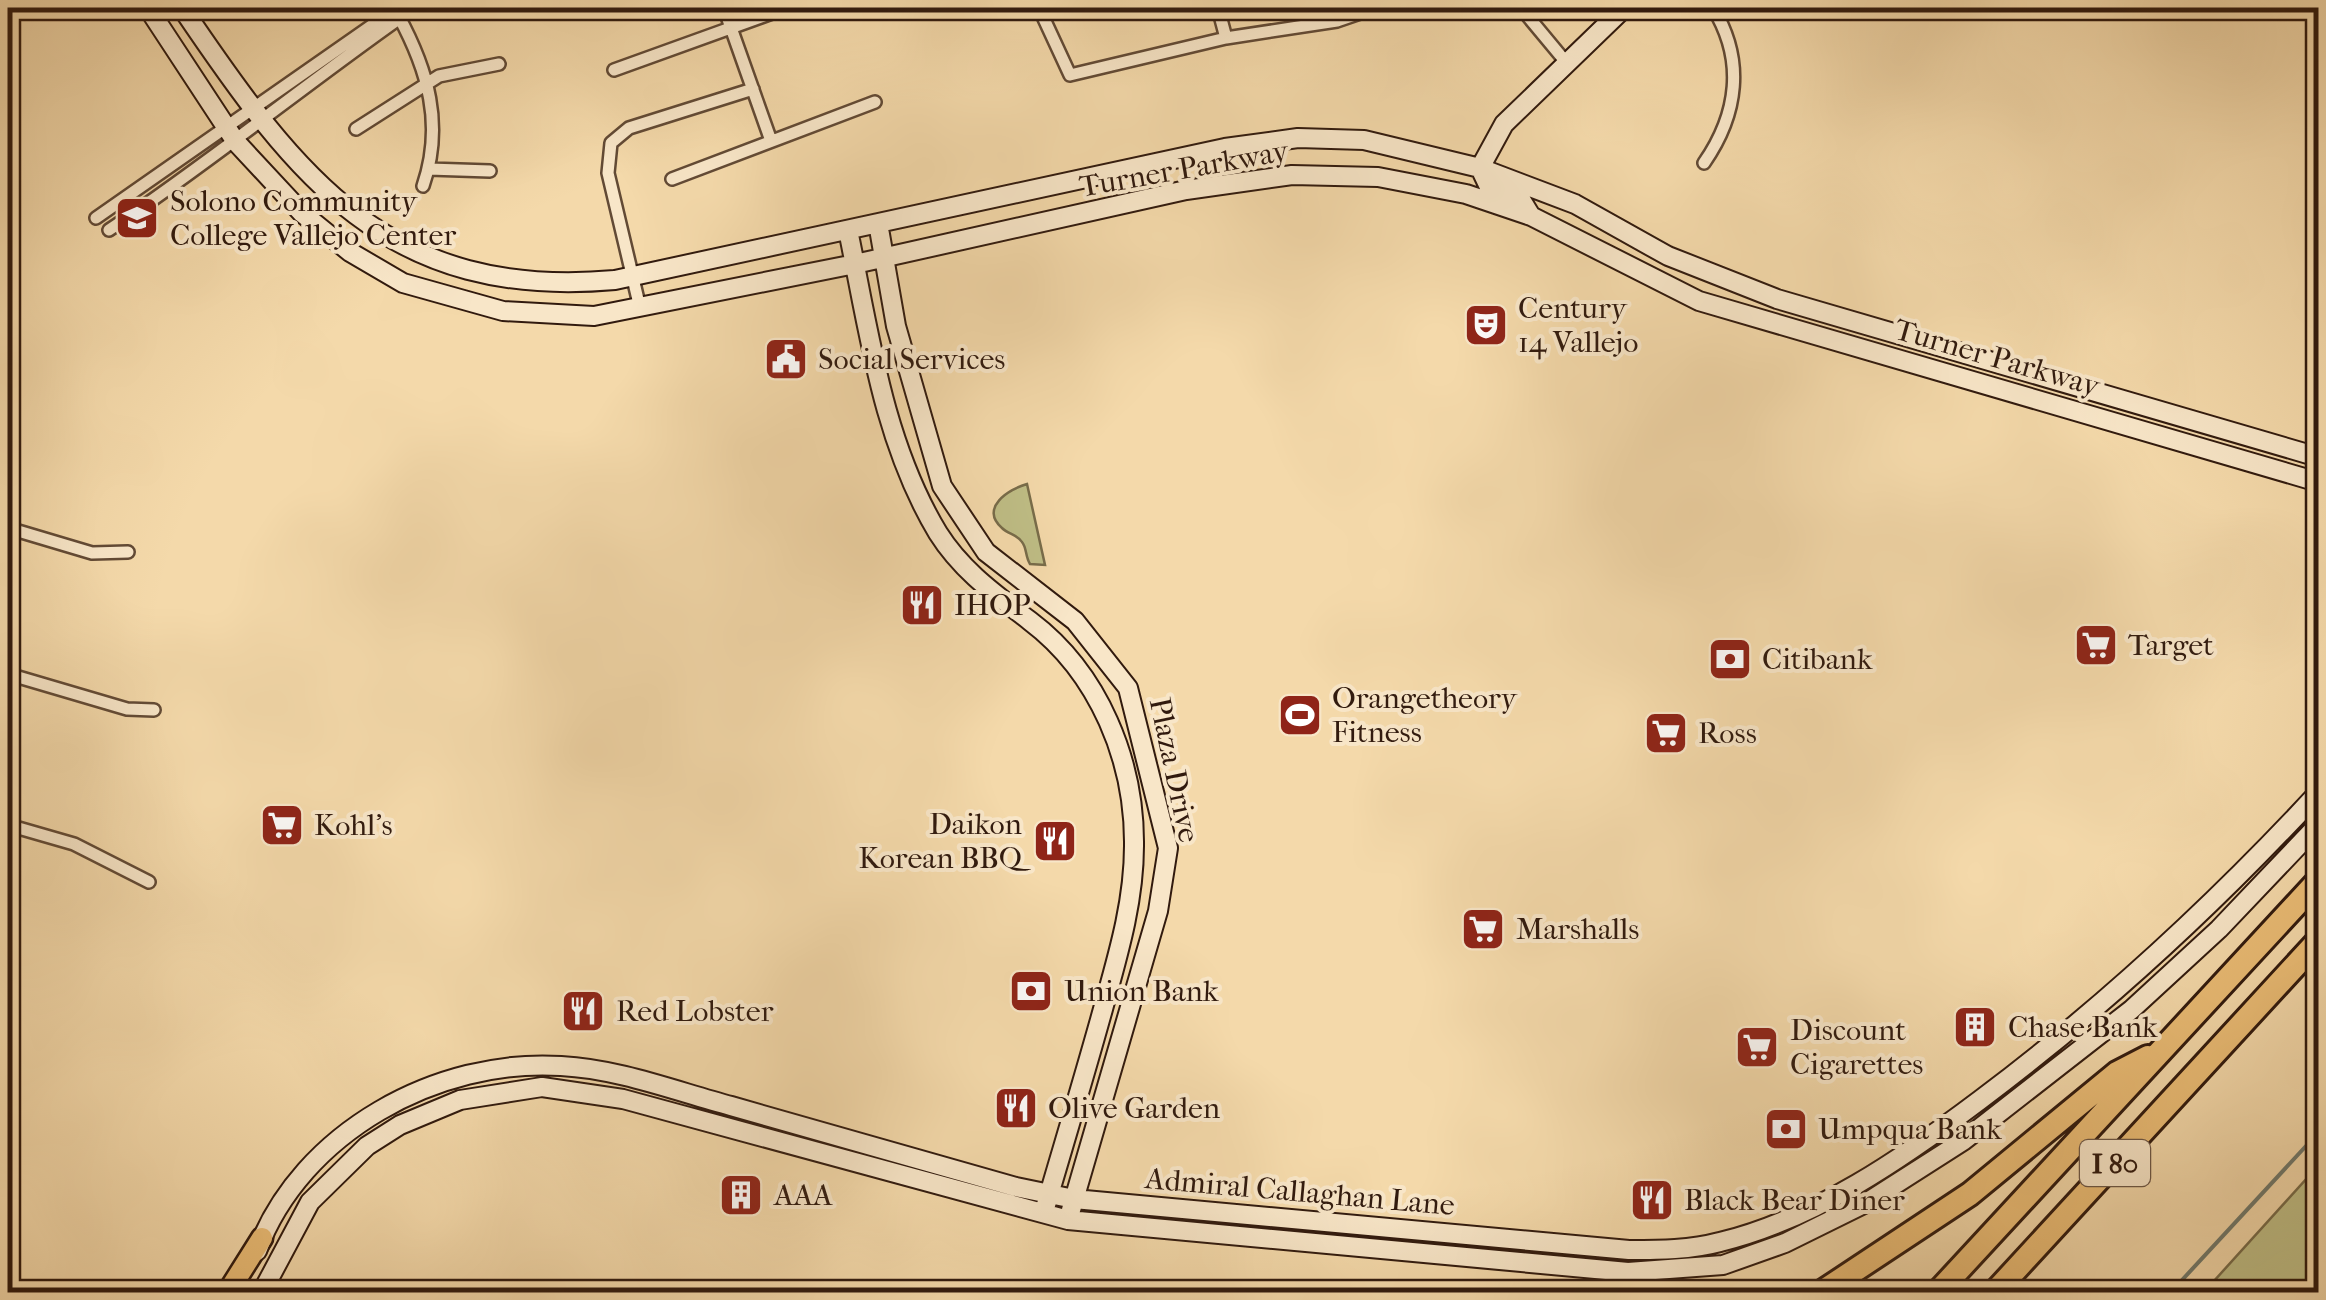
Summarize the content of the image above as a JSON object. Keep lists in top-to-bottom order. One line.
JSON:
{"streets":{"highway":["I 80"],"street":["Turner Parkway","Plaza Drive","Admiral Callaghan Lane"]},"crossings":[["Turner Parkway","Plaza Drive"],["Plaza Drive","Admiral Callaghan Lane"]],"places":{"school or university":["Solono Community College Vallejo Center"],"theatre":["Century 14 Vallejo"],"public building":["Social Services"],"restaurant":["IHOP","Daikon Korean BBQ","Red Lobster","Olive Garden","Black Bear Diner"],"supermarket":["Target","Ross","Kohl's","Marshalls","Discount Cigarettes"],"bank":["Citibank","Union Bank","Umpqua Bank"],"sports":["Orangetheory Fitness"],"building":["Chase Bank","AAA"]}}
